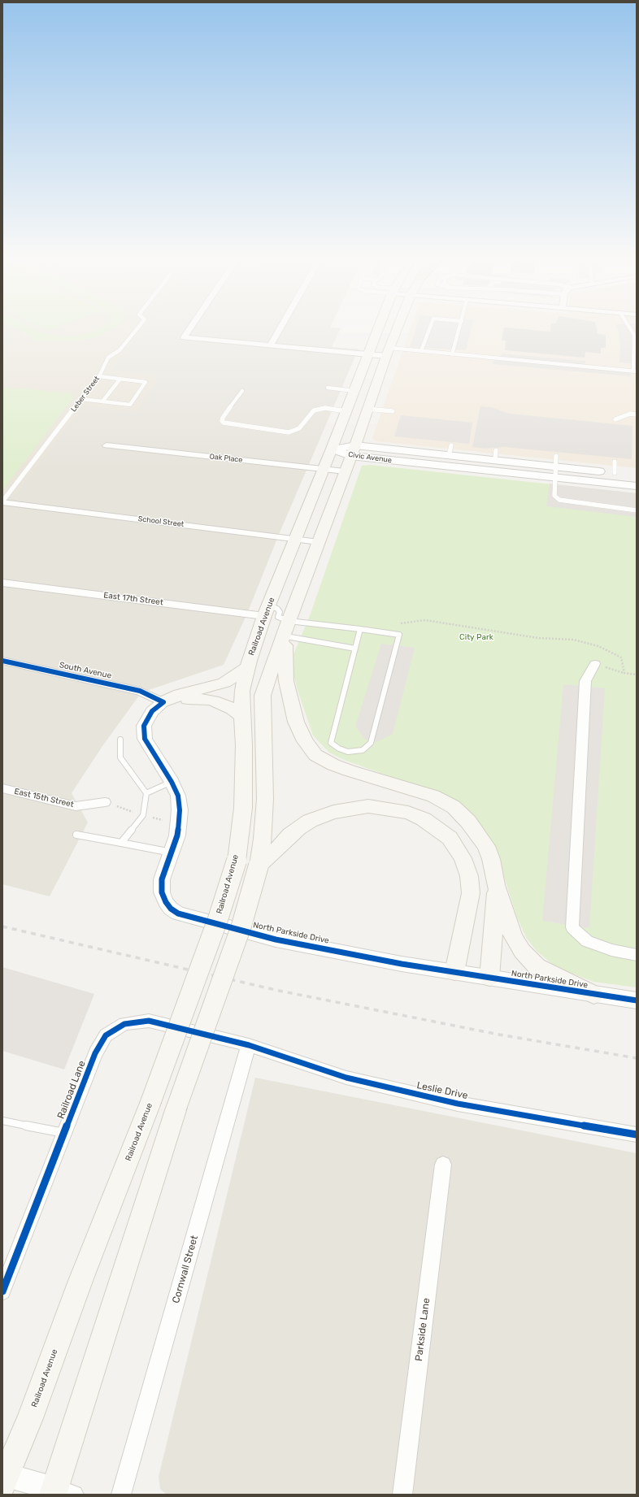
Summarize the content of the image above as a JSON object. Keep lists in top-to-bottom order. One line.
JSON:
{"streets":{"main road":["Railroad Avenue"],"street":["Civic Avenue","Oak Place","School Street","East 17th Street","South Avenue","East 15th Street","North Parkside Drive","Railroad Lane","Leslie Drive","Cornwall Street","Parkside Lane"],"lane":["Leber Street"]},"crossings":[["Leber Street","School Street"],["Civic Avenue","Railroad Avenue"],["Oak Place","Railroad Avenue"],["School Street","Railroad Avenue"],["East 17th Street","Railroad Avenue"],["South Avenue","North Parkside Drive"],["Railroad Lane","Leslie Drive"],["Railroad Lane","Cornwall Street"],["Leslie Drive","Cornwall Street"]],"parks":["City Park"]}
